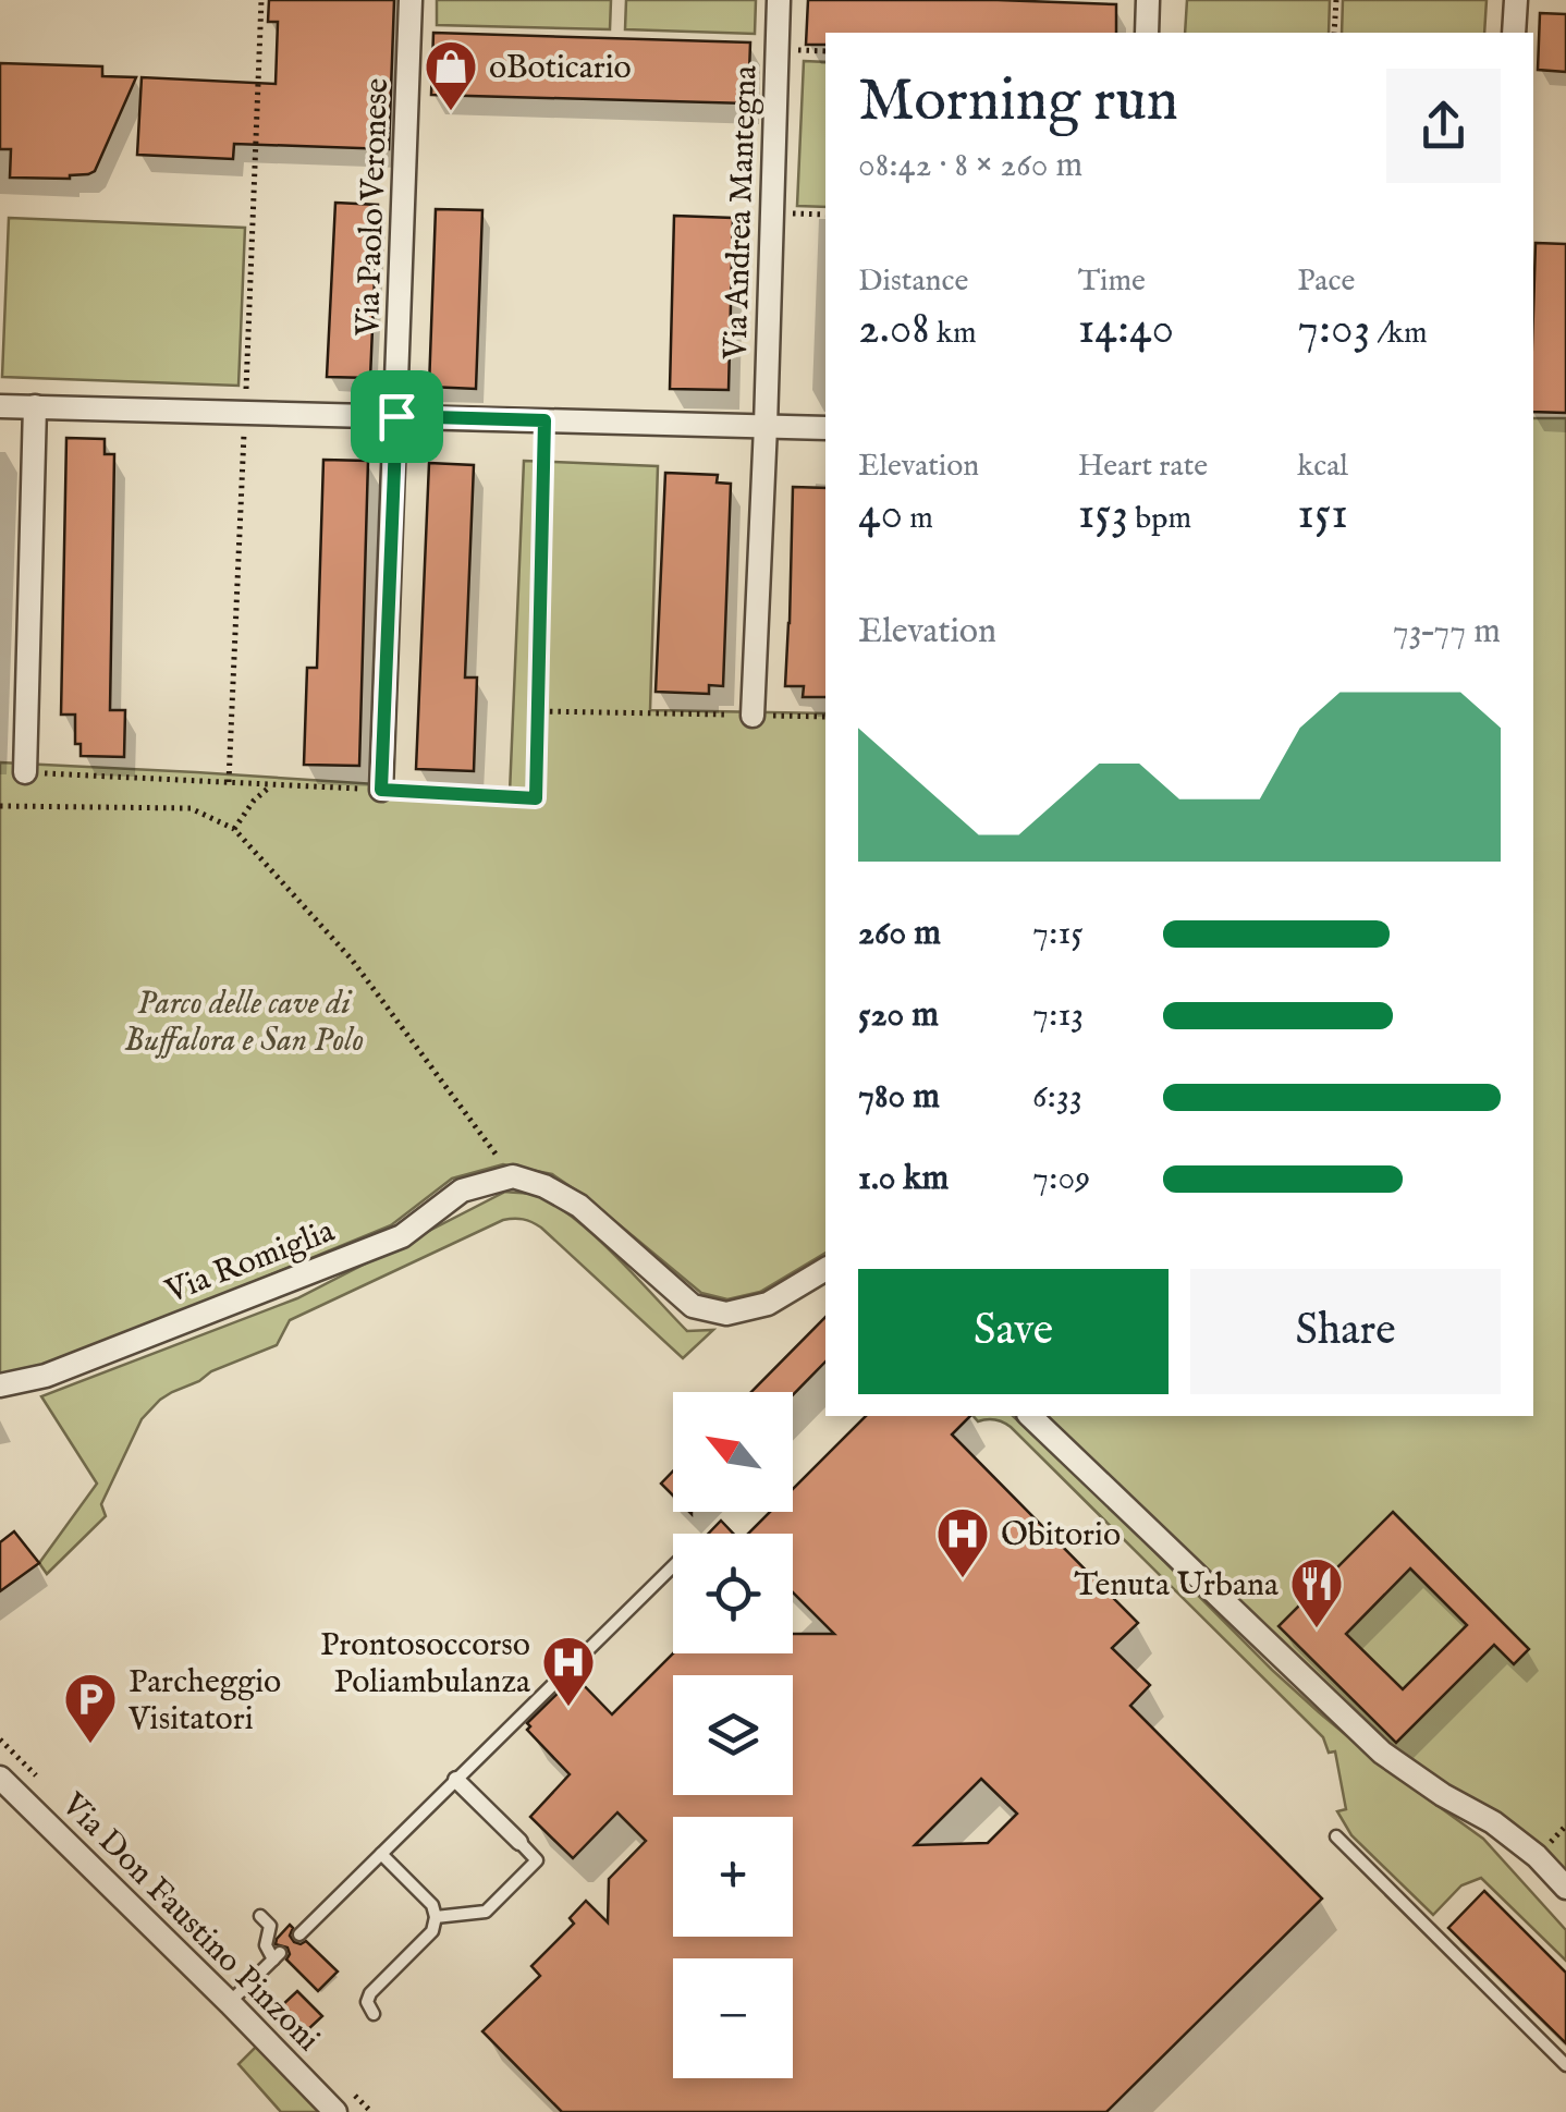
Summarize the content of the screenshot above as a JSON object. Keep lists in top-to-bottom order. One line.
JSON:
{"streets":{"street":["Via Paolo Veronese","Via Andrea Mantegna","Via Romiglia","Via Don Faustino Pinzoni"]},"parks":["Parco delle cave di Buffalora e San Polo"],"places":{"shop":["oBoticario"],"hospital":["Obitorio","Prontosoccorso Poliambulanza"],"restaurant":["Tenuta Urbana"],"parking":["Parcheggio Visitatori"]},"north":"top left","page":{"heading":["Morning run","08:42 · 8 × 260 m"],"stats":[["Distance","2.08 km"],["Time","14:40"],["Pace","7:03 /km"],["Elevation","40 m"],["Heart rate","153 bpm"],["kcal","151"]],"chart":["Elevation","73–77 m"],"list":[{"name":"260 m","note":"7:15"},{"name":"520 m","note":"7:13"},{"name":"780 m","note":"6:33"},{"name":"1.0 km","note":"7:09"}],"buttons":["Save","Share"],"map_buttons":["+","−"]}}
